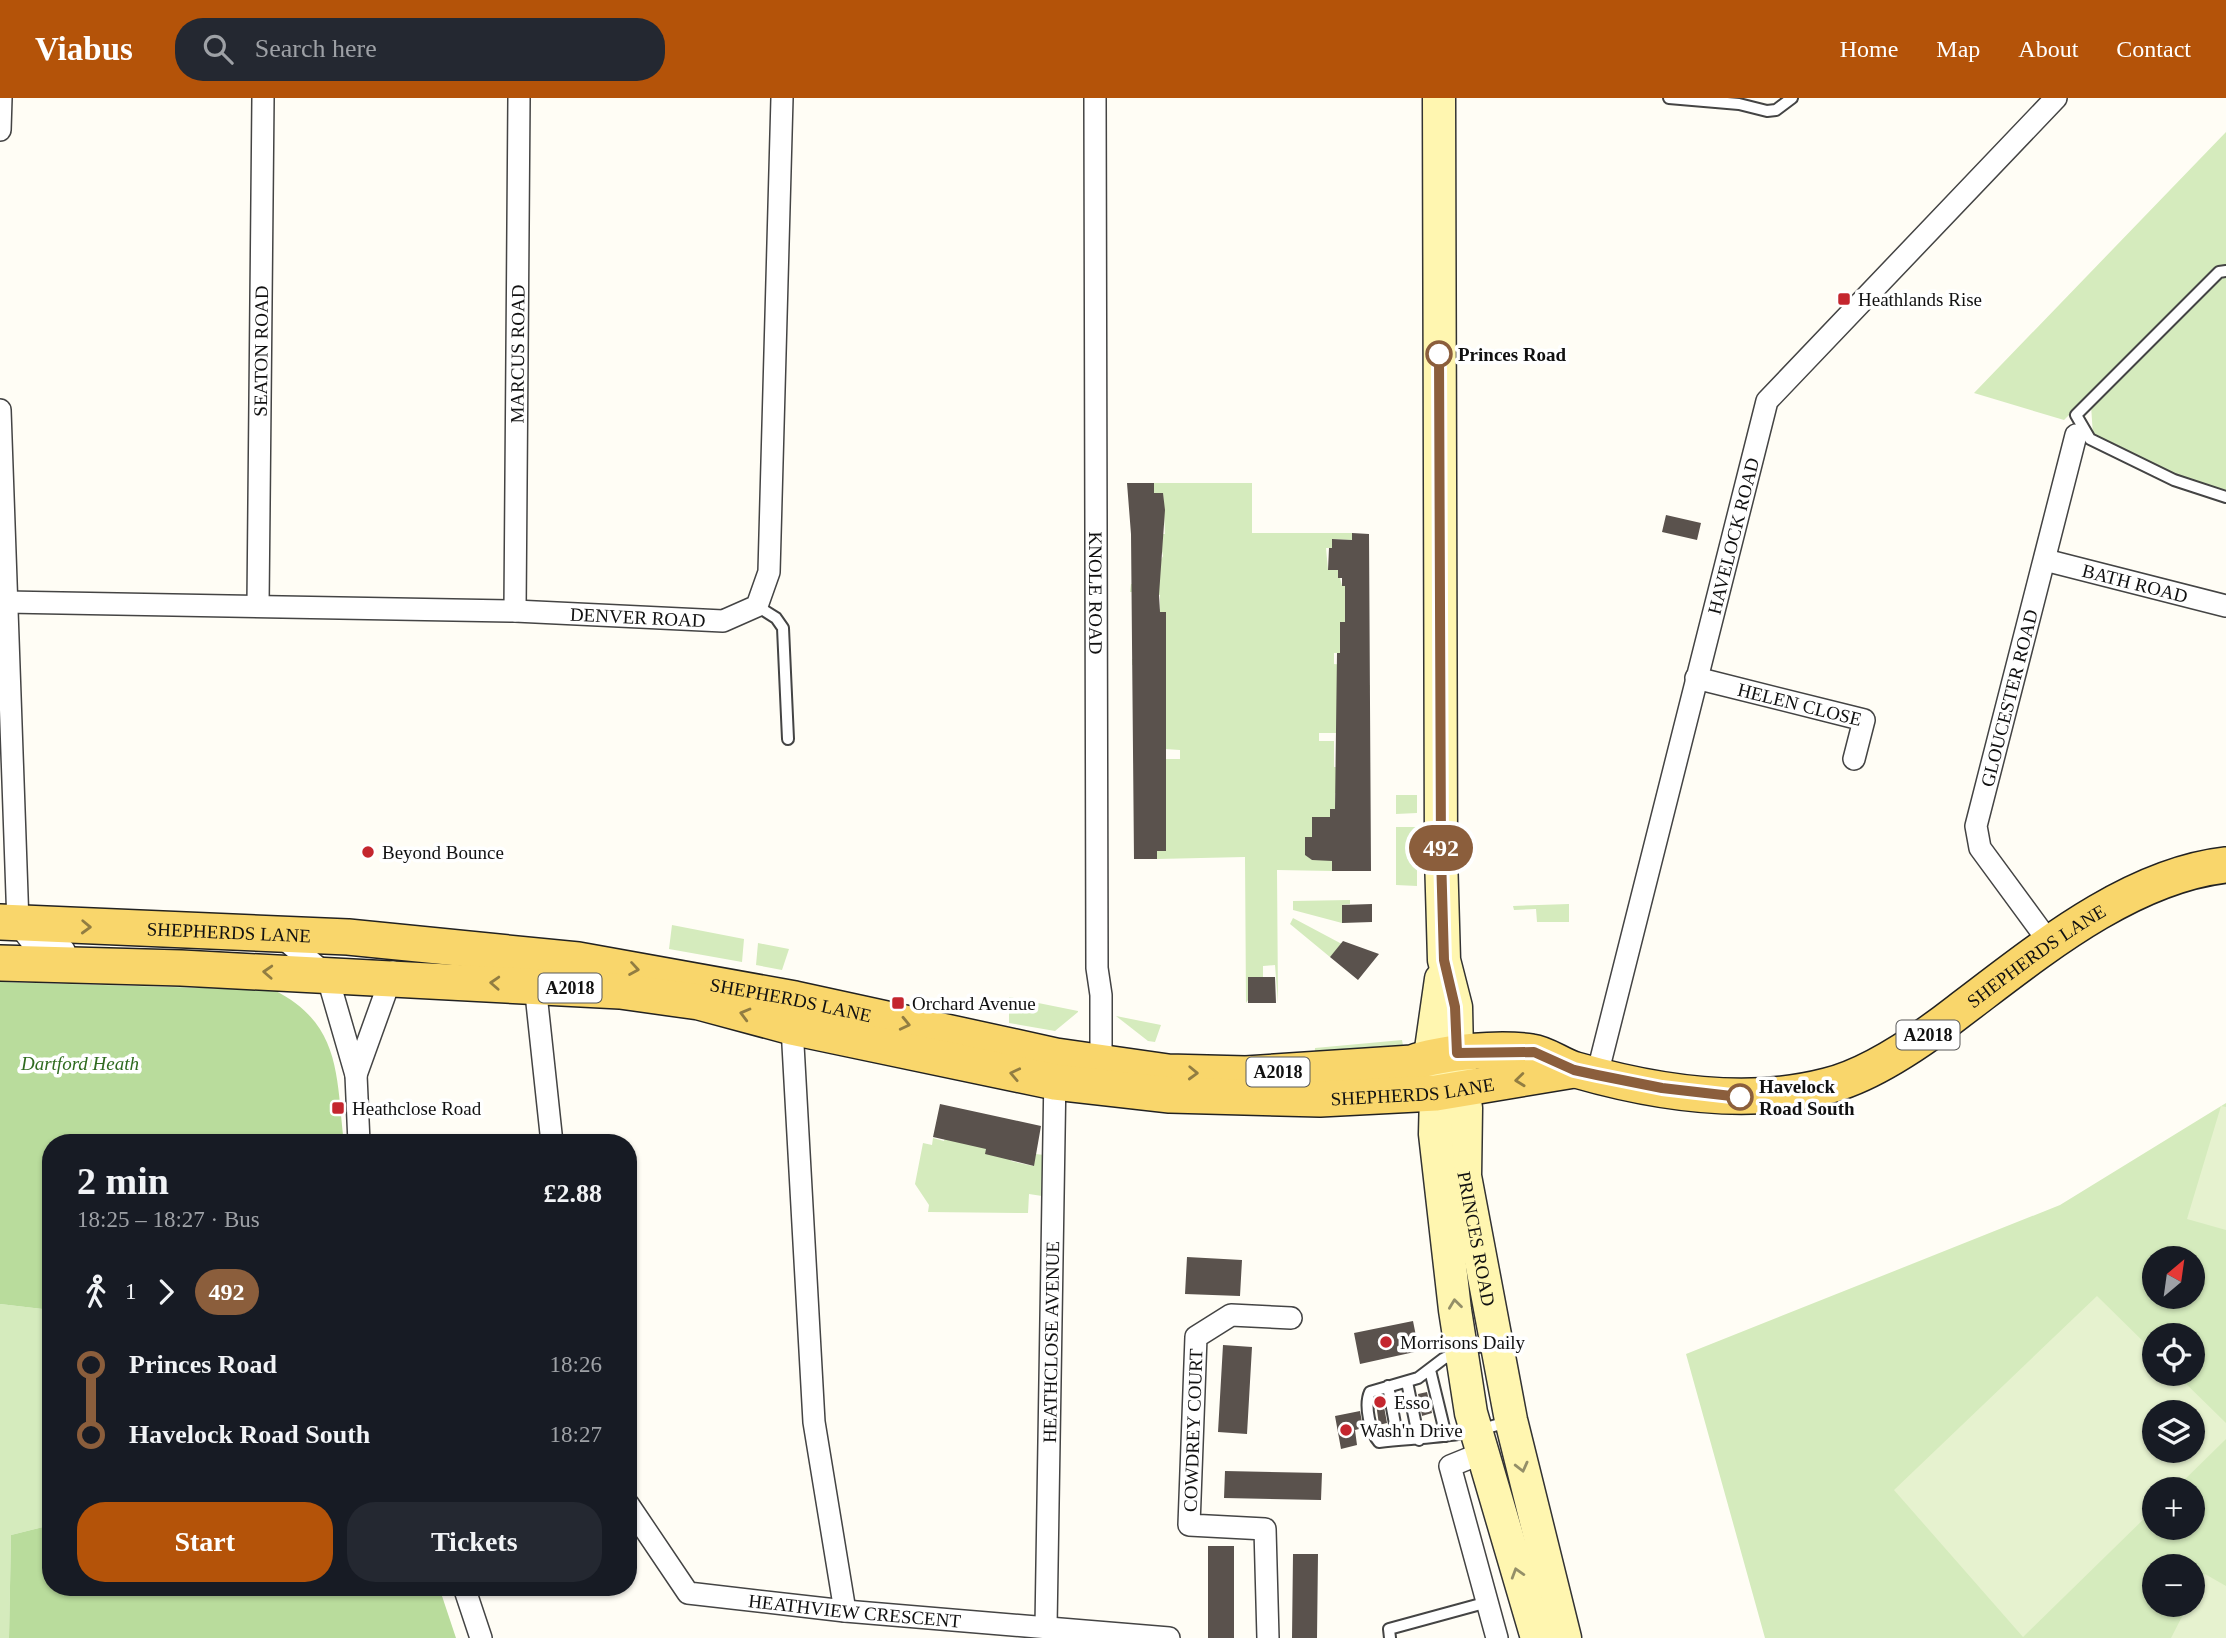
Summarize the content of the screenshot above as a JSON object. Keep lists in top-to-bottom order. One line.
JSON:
{"streets":{"main road":["SHEPHERDS LANE","A2018","PRINCES ROAD"],"street":["SEATON ROAD","MARCUS ROAD","HAVELOCK ROAD","BATH ROAD","KNOLE ROAD","DENVER ROAD","GLOUCESTER ROAD","HELEN CLOSE","HEATHCLOSE AVENUE","COWDREY COURT","HEATHVIEW CRESCENT"]},"crossings":[["SEATON ROAD","DENVER ROAD"],["MARCUS ROAD","DENVER ROAD"],["HAVELOCK ROAD","HELEN CLOSE"],["HAVELOCK ROAD","SHEPHERDS LANE"],["BATH ROAD","GLOUCESTER ROAD"],["KNOLE ROAD","SHEPHERDS LANE"],["GLOUCESTER ROAD","SHEPHERDS LANE"],["SHEPHERDS LANE","PRINCES ROAD"],["SHEPHERDS LANE","HEATHCLOSE AVENUE"],["HEATHCLOSE AVENUE","HEATHVIEW CRESCENT"]],"parks":["Dartford Heath"],"places":{"transit":["Heathlands Rise","Orchard Avenue","Heathclose Road"],"other":["Princes Road","Beyond Bounce","Havelock Road South","Morrisons Daily","Esso","Wash'n Drive"]},"lines":["bus line 492"],"north":"top right","page":{"header":"Viabus","search":"Search here","nav":["Home","Map","About","Contact"],"on_map":"492","heading":["2 min","18:25 – 18:27 · Bus","£2.88"],"map_buttons":["+","−"],"legs":["1","492"],"list":[{"name":"Princes Road","value":"18:26"},{"name":"Havelock Road South","value":"18:27"}],"buttons":["Start","Tickets"]}}
